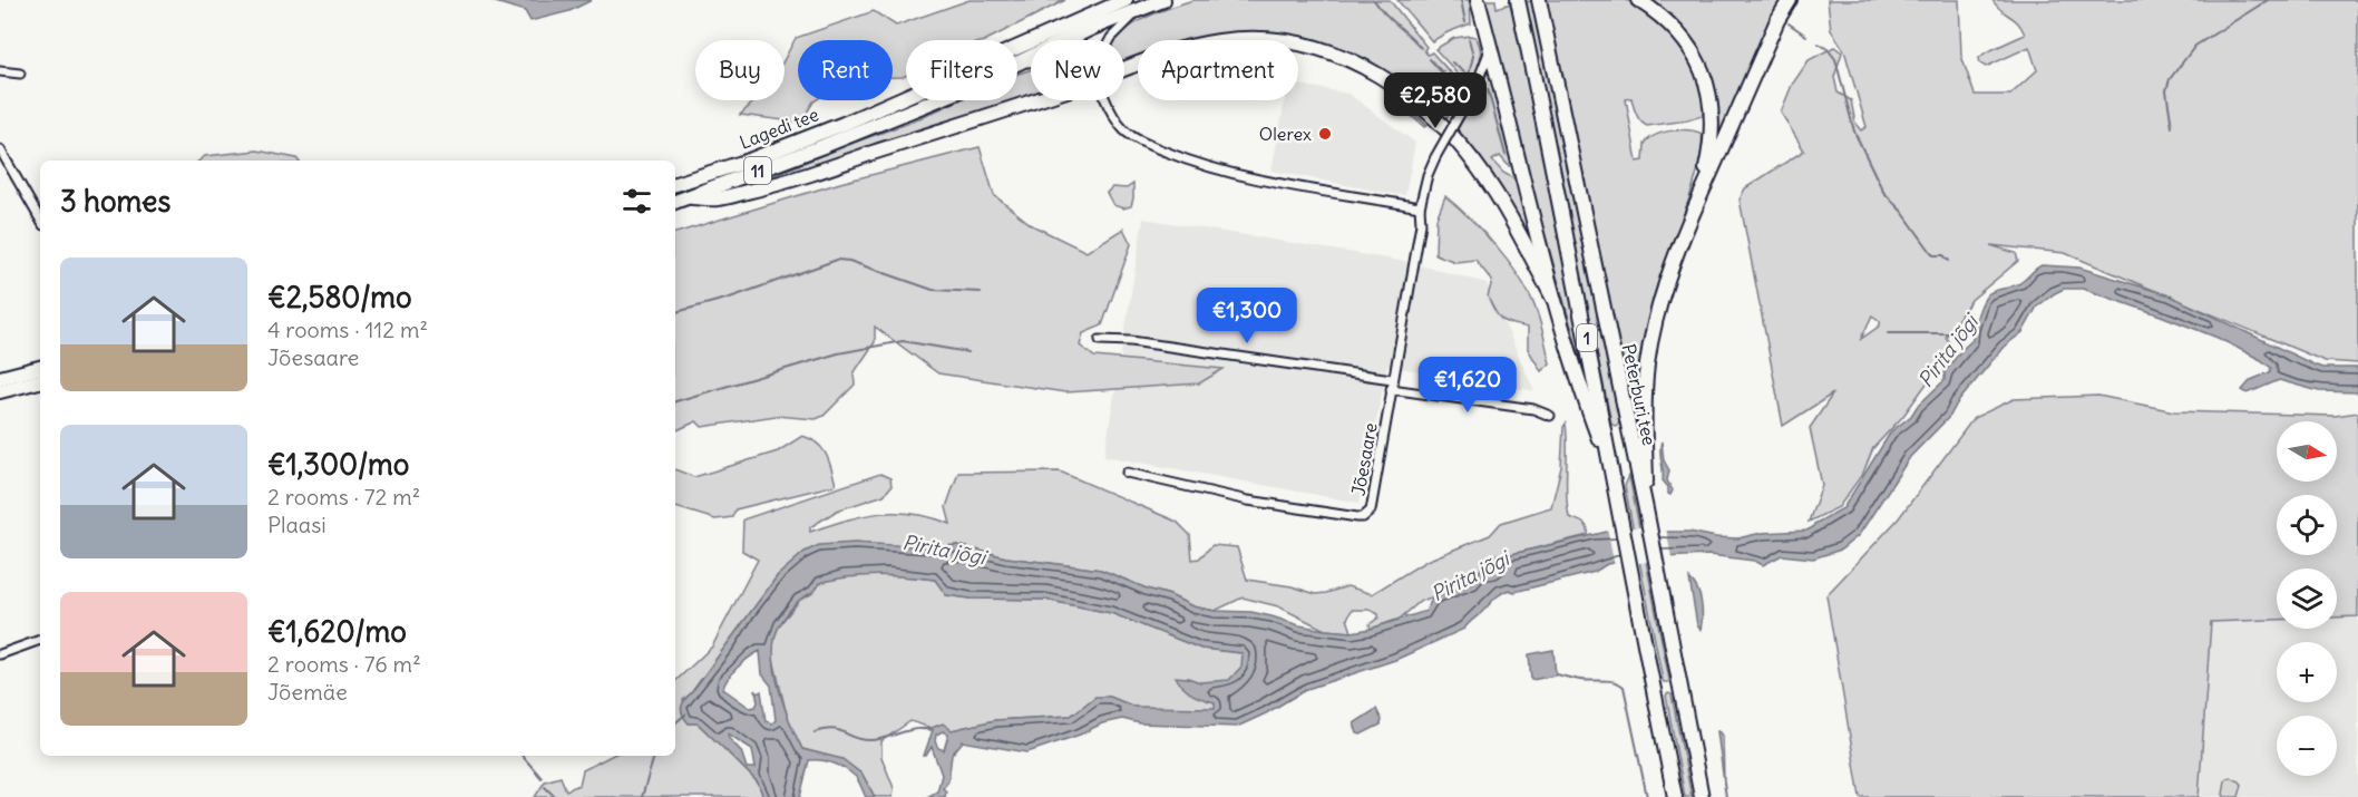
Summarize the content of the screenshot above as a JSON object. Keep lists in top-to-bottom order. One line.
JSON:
{"streets":{"highway":["Lagedi tee","11","1","Peterburi tee"],"street":["Jõesaare"]},"crossings":[["Lagedi tee","11"]],"water":["Pirita jõgi"],"places":["Olerex"],"north":"right","page":{"chip":["Buy","Rent","Filters","New","Apartment"],"price":["€2,580","€1,300","€1,620"],"heading":"3 homes","list":[{"name":"€2,580/mo","note":"4 rooms · 112 m² · Jõesaare"},{"name":"€1,300/mo","note":"2 rooms · 72 m² · Plaasi"},{"name":"€1,620/mo","note":"2 rooms · 76 m² · Jõemäe"}],"map_buttons":["+","−"]}}
